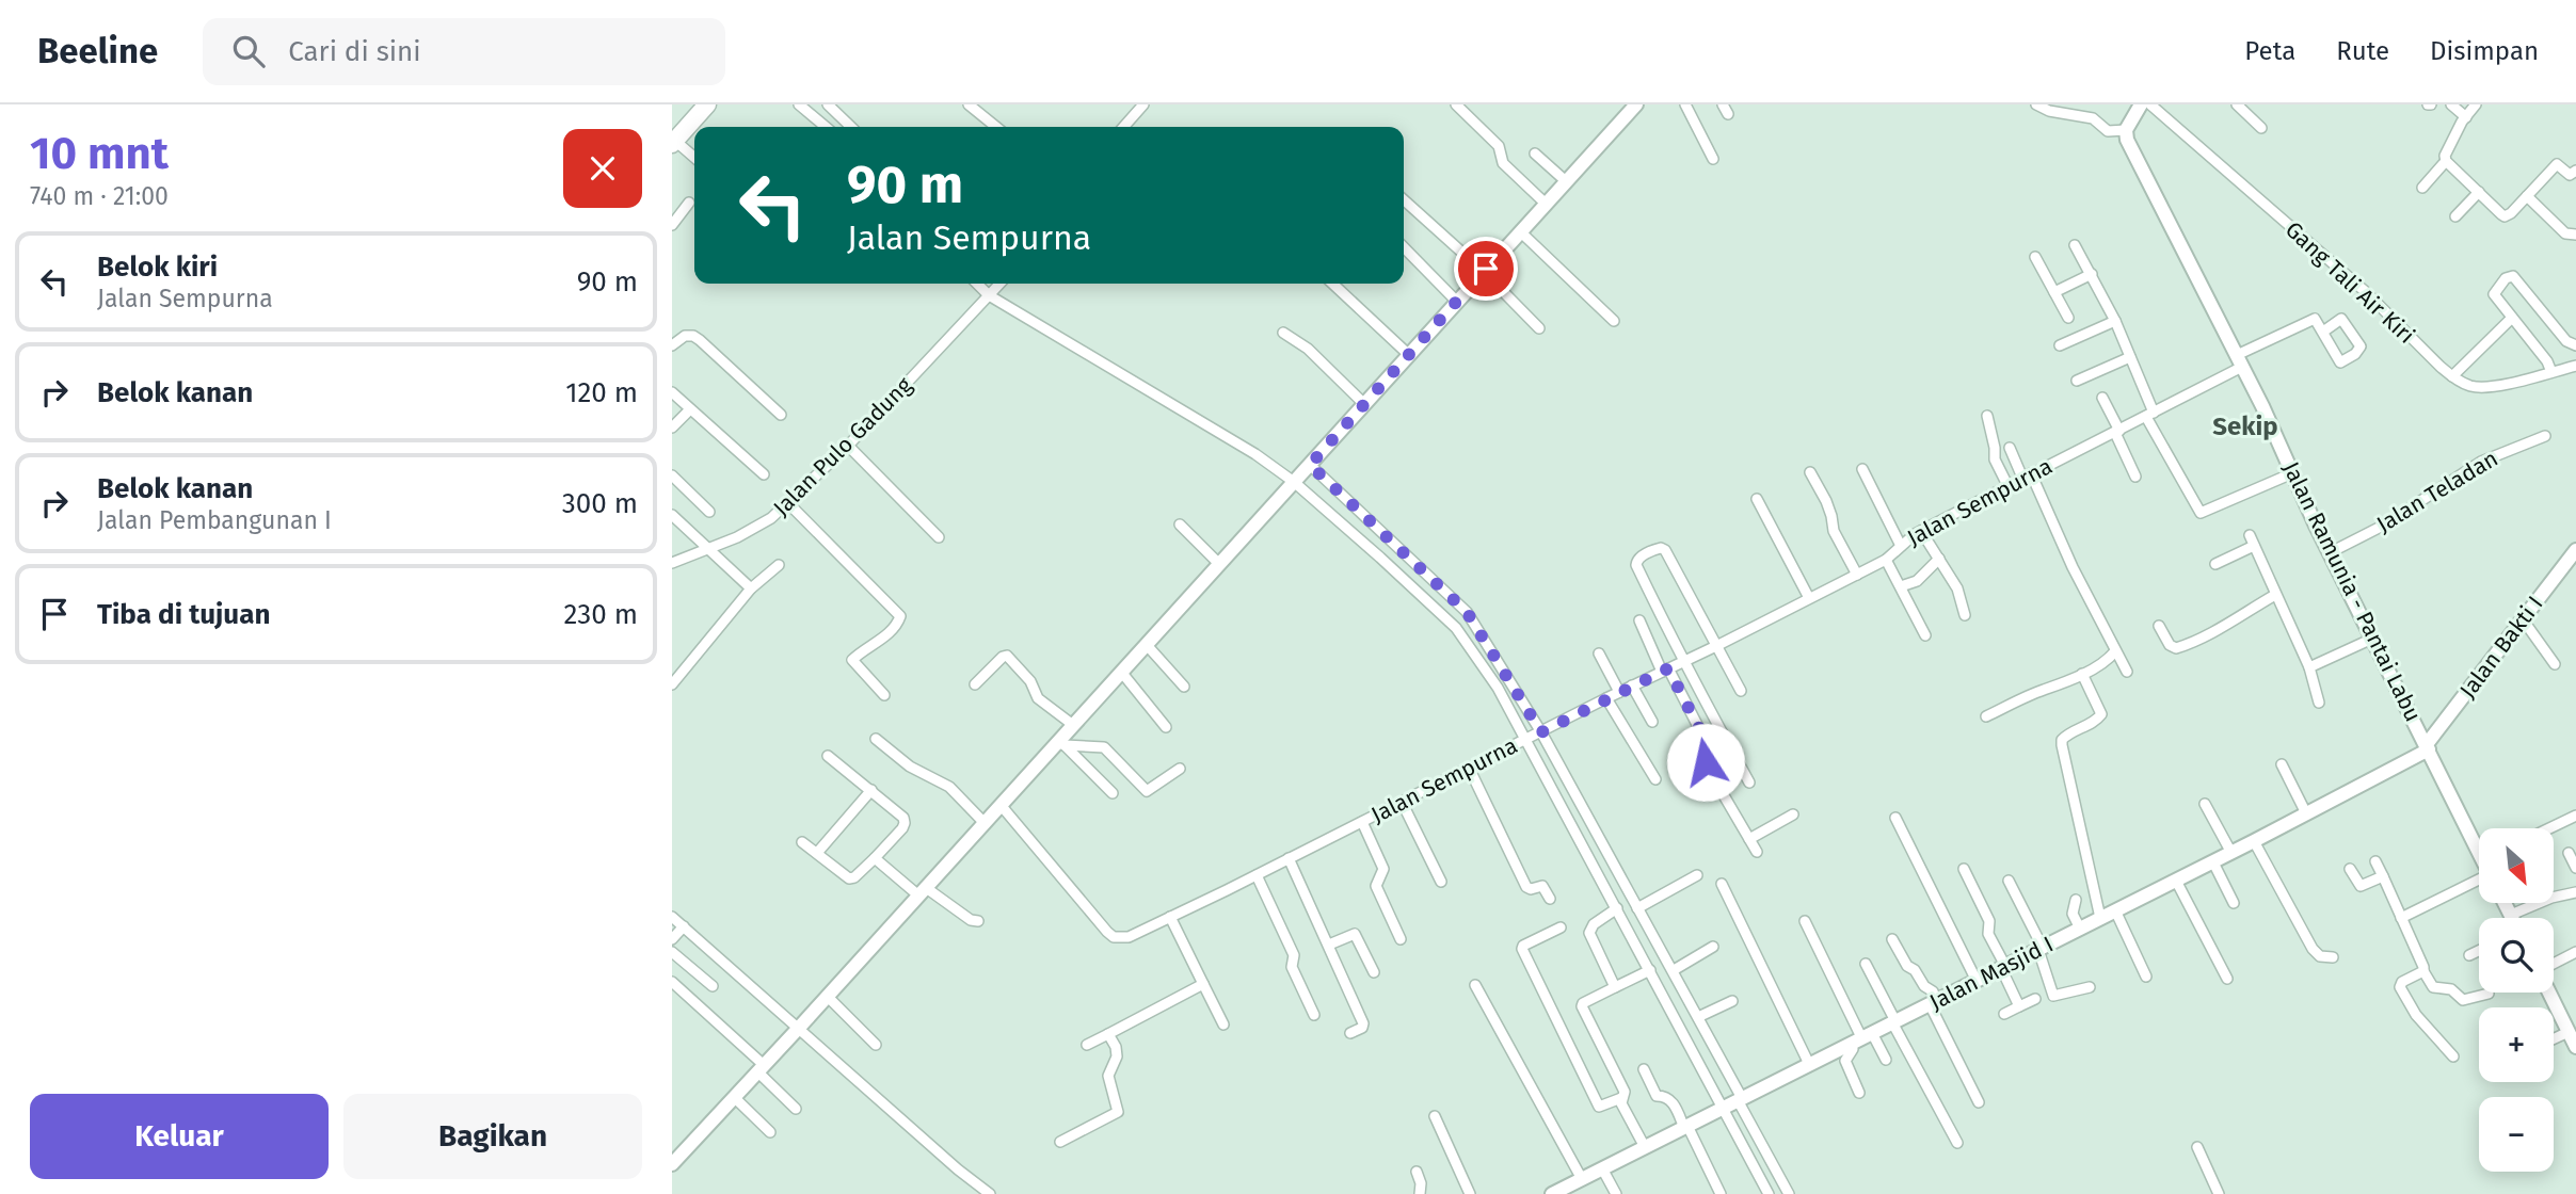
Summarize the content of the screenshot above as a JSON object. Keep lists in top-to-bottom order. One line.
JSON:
{"streets":{"main road":["Jalan Ramunia - Pantai Labu","Jalan Bakti I","Jalan Masjid I"],"street":["Gang Tali Air Kiri","Jalan Pulo Gadung","Jalan Teladan","Jalan Sempurna"]},"crossings":[["Jalan Teladan","Jalan Ramunia - Pantai Labu"],["Jalan Sempurna","Jalan Ramunia - Pantai Labu"],["Jalan Ramunia - Pantai Labu","Jalan Bakti I"],["Jalan Ramunia - Pantai Labu","Jalan Masjid I"],["Jalan Bakti I","Jalan Masjid I"]],"districts":["Sekip"],"north":"bottom right","page":{"header":"Beeline","search":"Cari di sini","nav":["Peta","Rute","Disimpan"],"heading":["10 mnt","740 m · 21:00"],"turn":["90 m","Jalan Sempurna"],"list":[{"name":"Belok kiri","note":"Jalan Sempurna","value":"90 m"},{"name":"Belok kanan","value":"120 m"},{"name":"Belok kanan","note":"Jalan Pembangunan I","value":"300 m"},{"name":"Tiba di tujuan","value":"230 m"}],"map_buttons":["+","−"],"buttons":["Keluar","Bagikan"]}}
